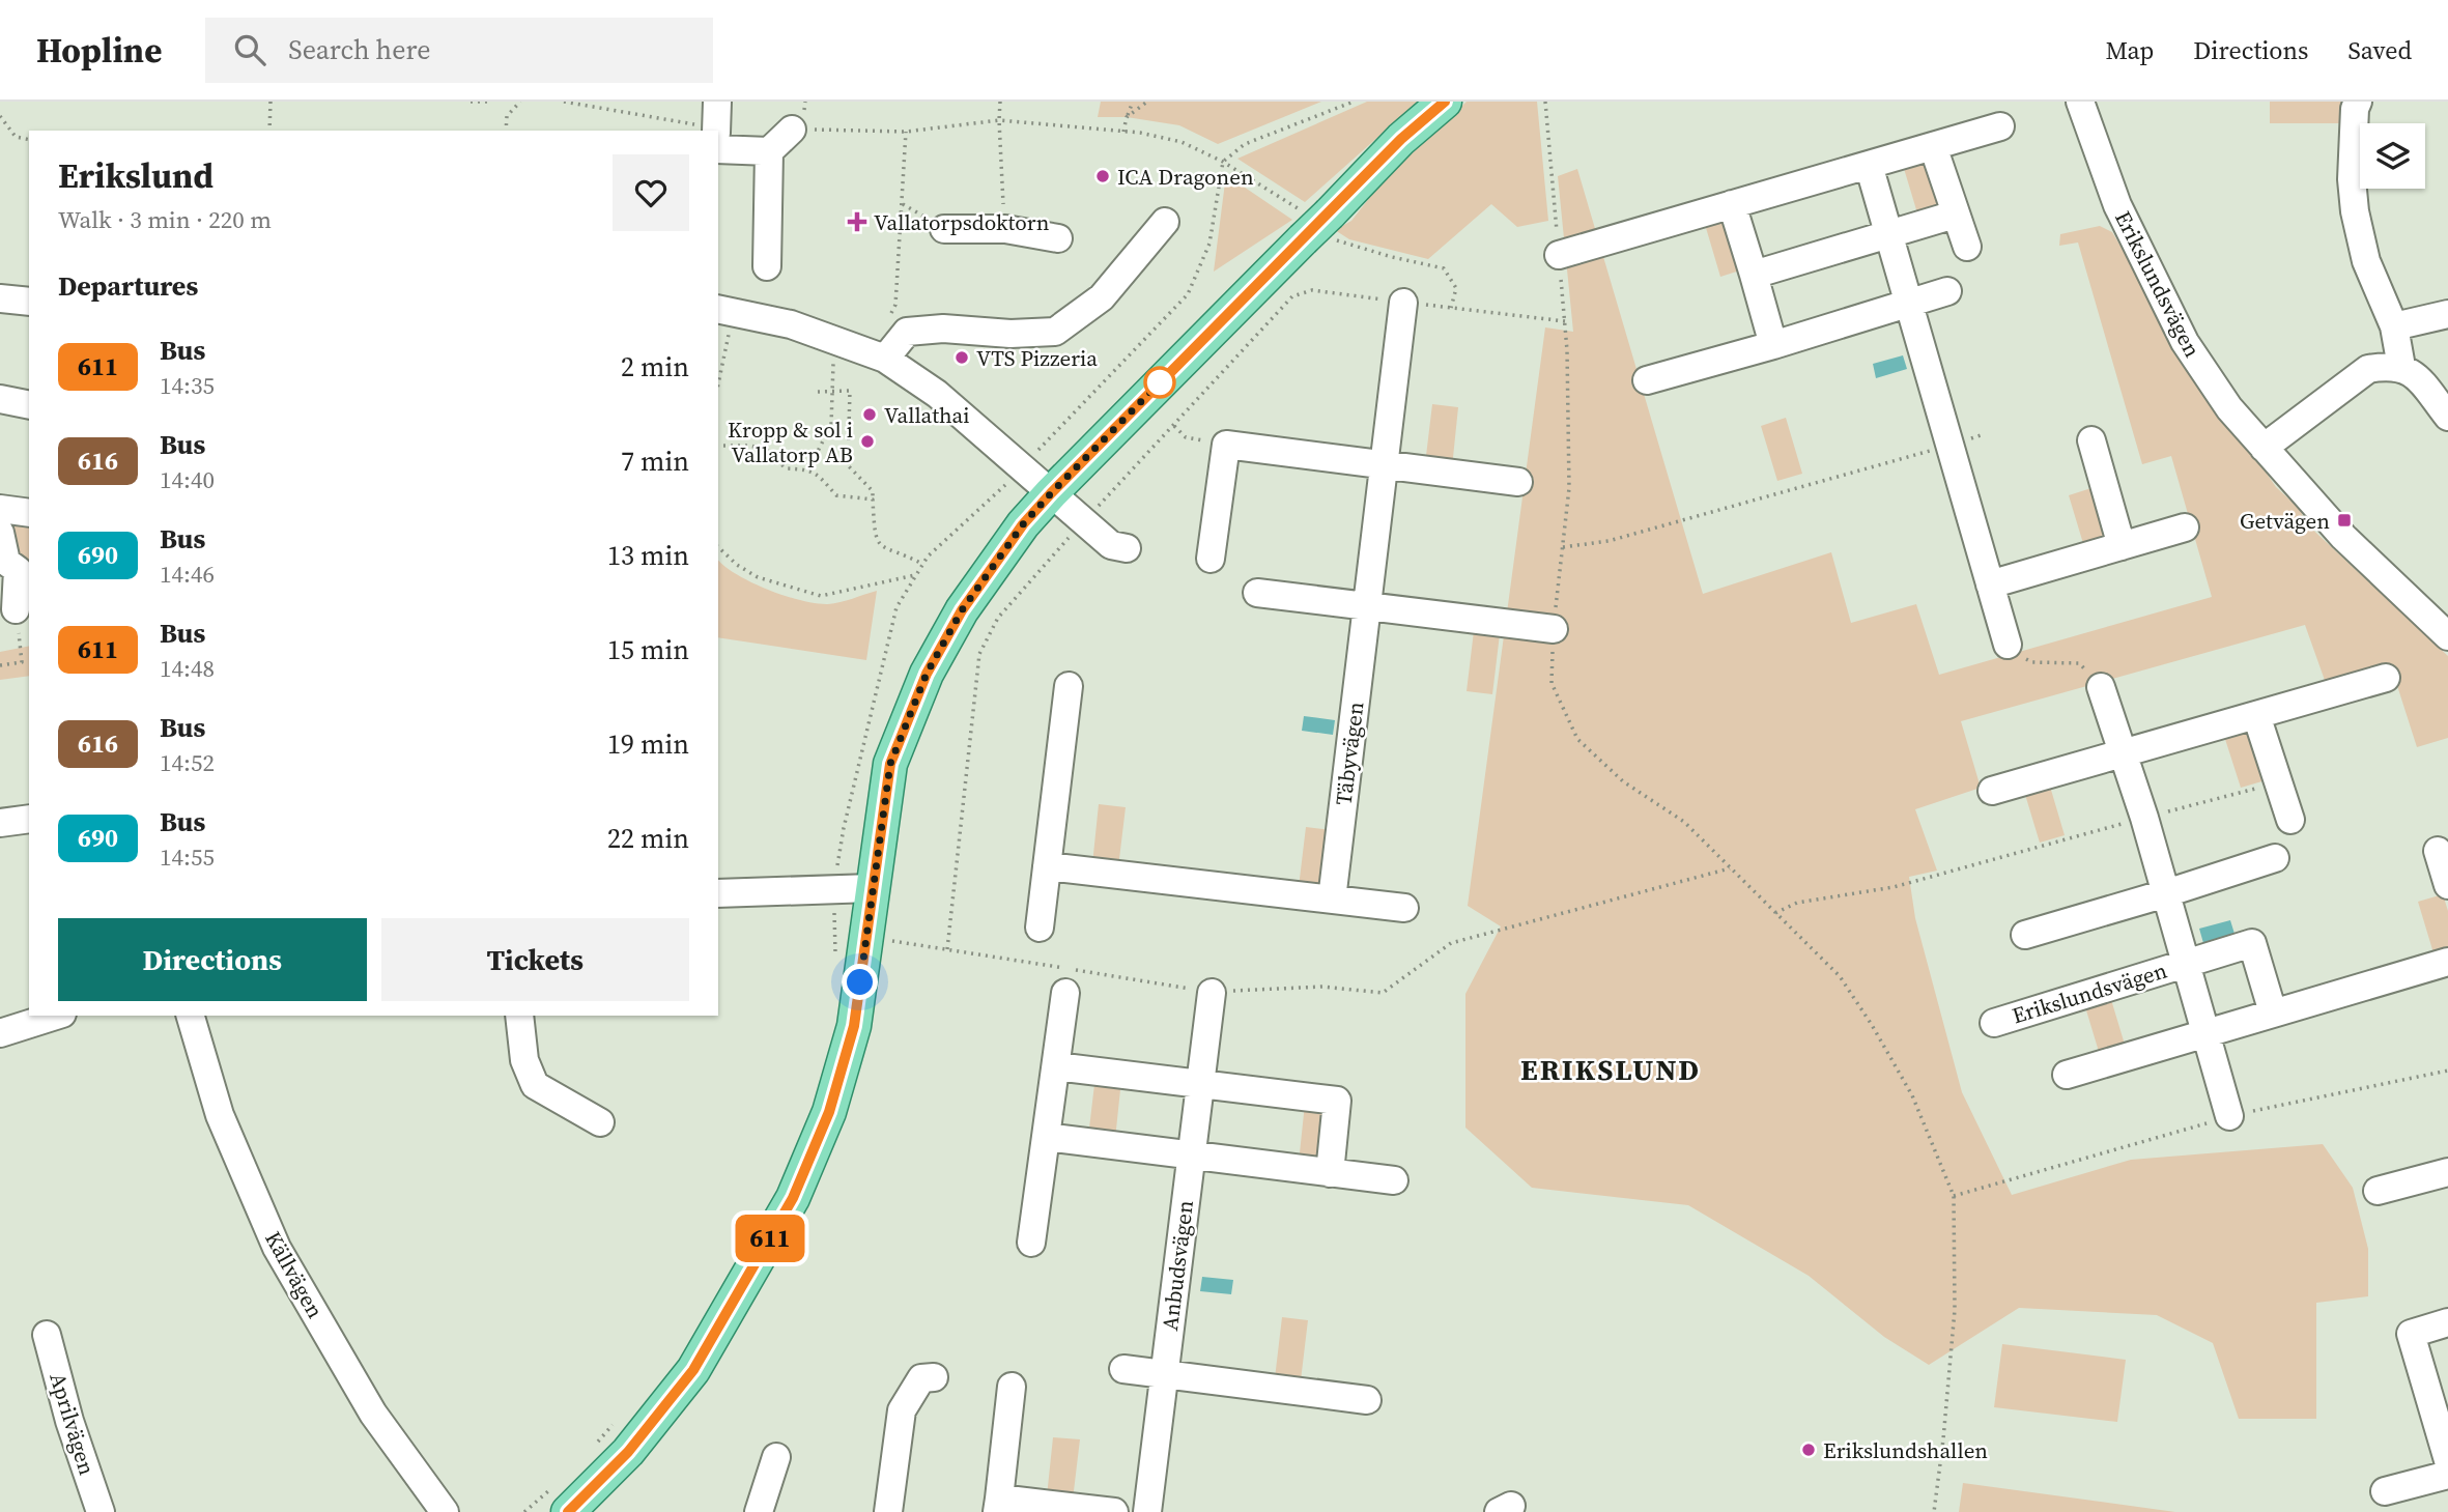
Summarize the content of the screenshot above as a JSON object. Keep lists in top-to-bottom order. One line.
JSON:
{"streets":{"street":["Erikslundsvägen","Täbyvägen","Anbudsvägen","Källvägen","Aprilvägen"]},"districts":["ERIKSLUND"],"places":{"other":["ICA Dragonen","VTS Pizzeria","Vallathai","Kropp & sol i Vallatorp AB","Erikslundshallen"],"health":["Vallatorpsdoktorn"],"transit":["Getvägen"]},"lines":["bus line 611"],"page":{"header":"Hopline","search":"Search here","nav":["Map","Directions","Saved"],"on_map":"611","heading":[["Erikslund","Walk · 3 min · 220 m"],"Departures"],"list":[{"mark":"611","name":"Bus","note":"14:35","value":"2 min"},{"mark":"616","name":"Bus","note":"14:40","value":"7 min"},{"mark":"690","name":"Bus","note":"14:46","value":"13 min"},{"mark":"611","name":"Bus","note":"14:48","value":"15 min"},{"mark":"616","name":"Bus","note":"14:52","value":"19 min"},{"mark":"690","name":"Bus","note":"14:55","value":"22 min"}],"buttons":["Directions","Tickets"]}}
